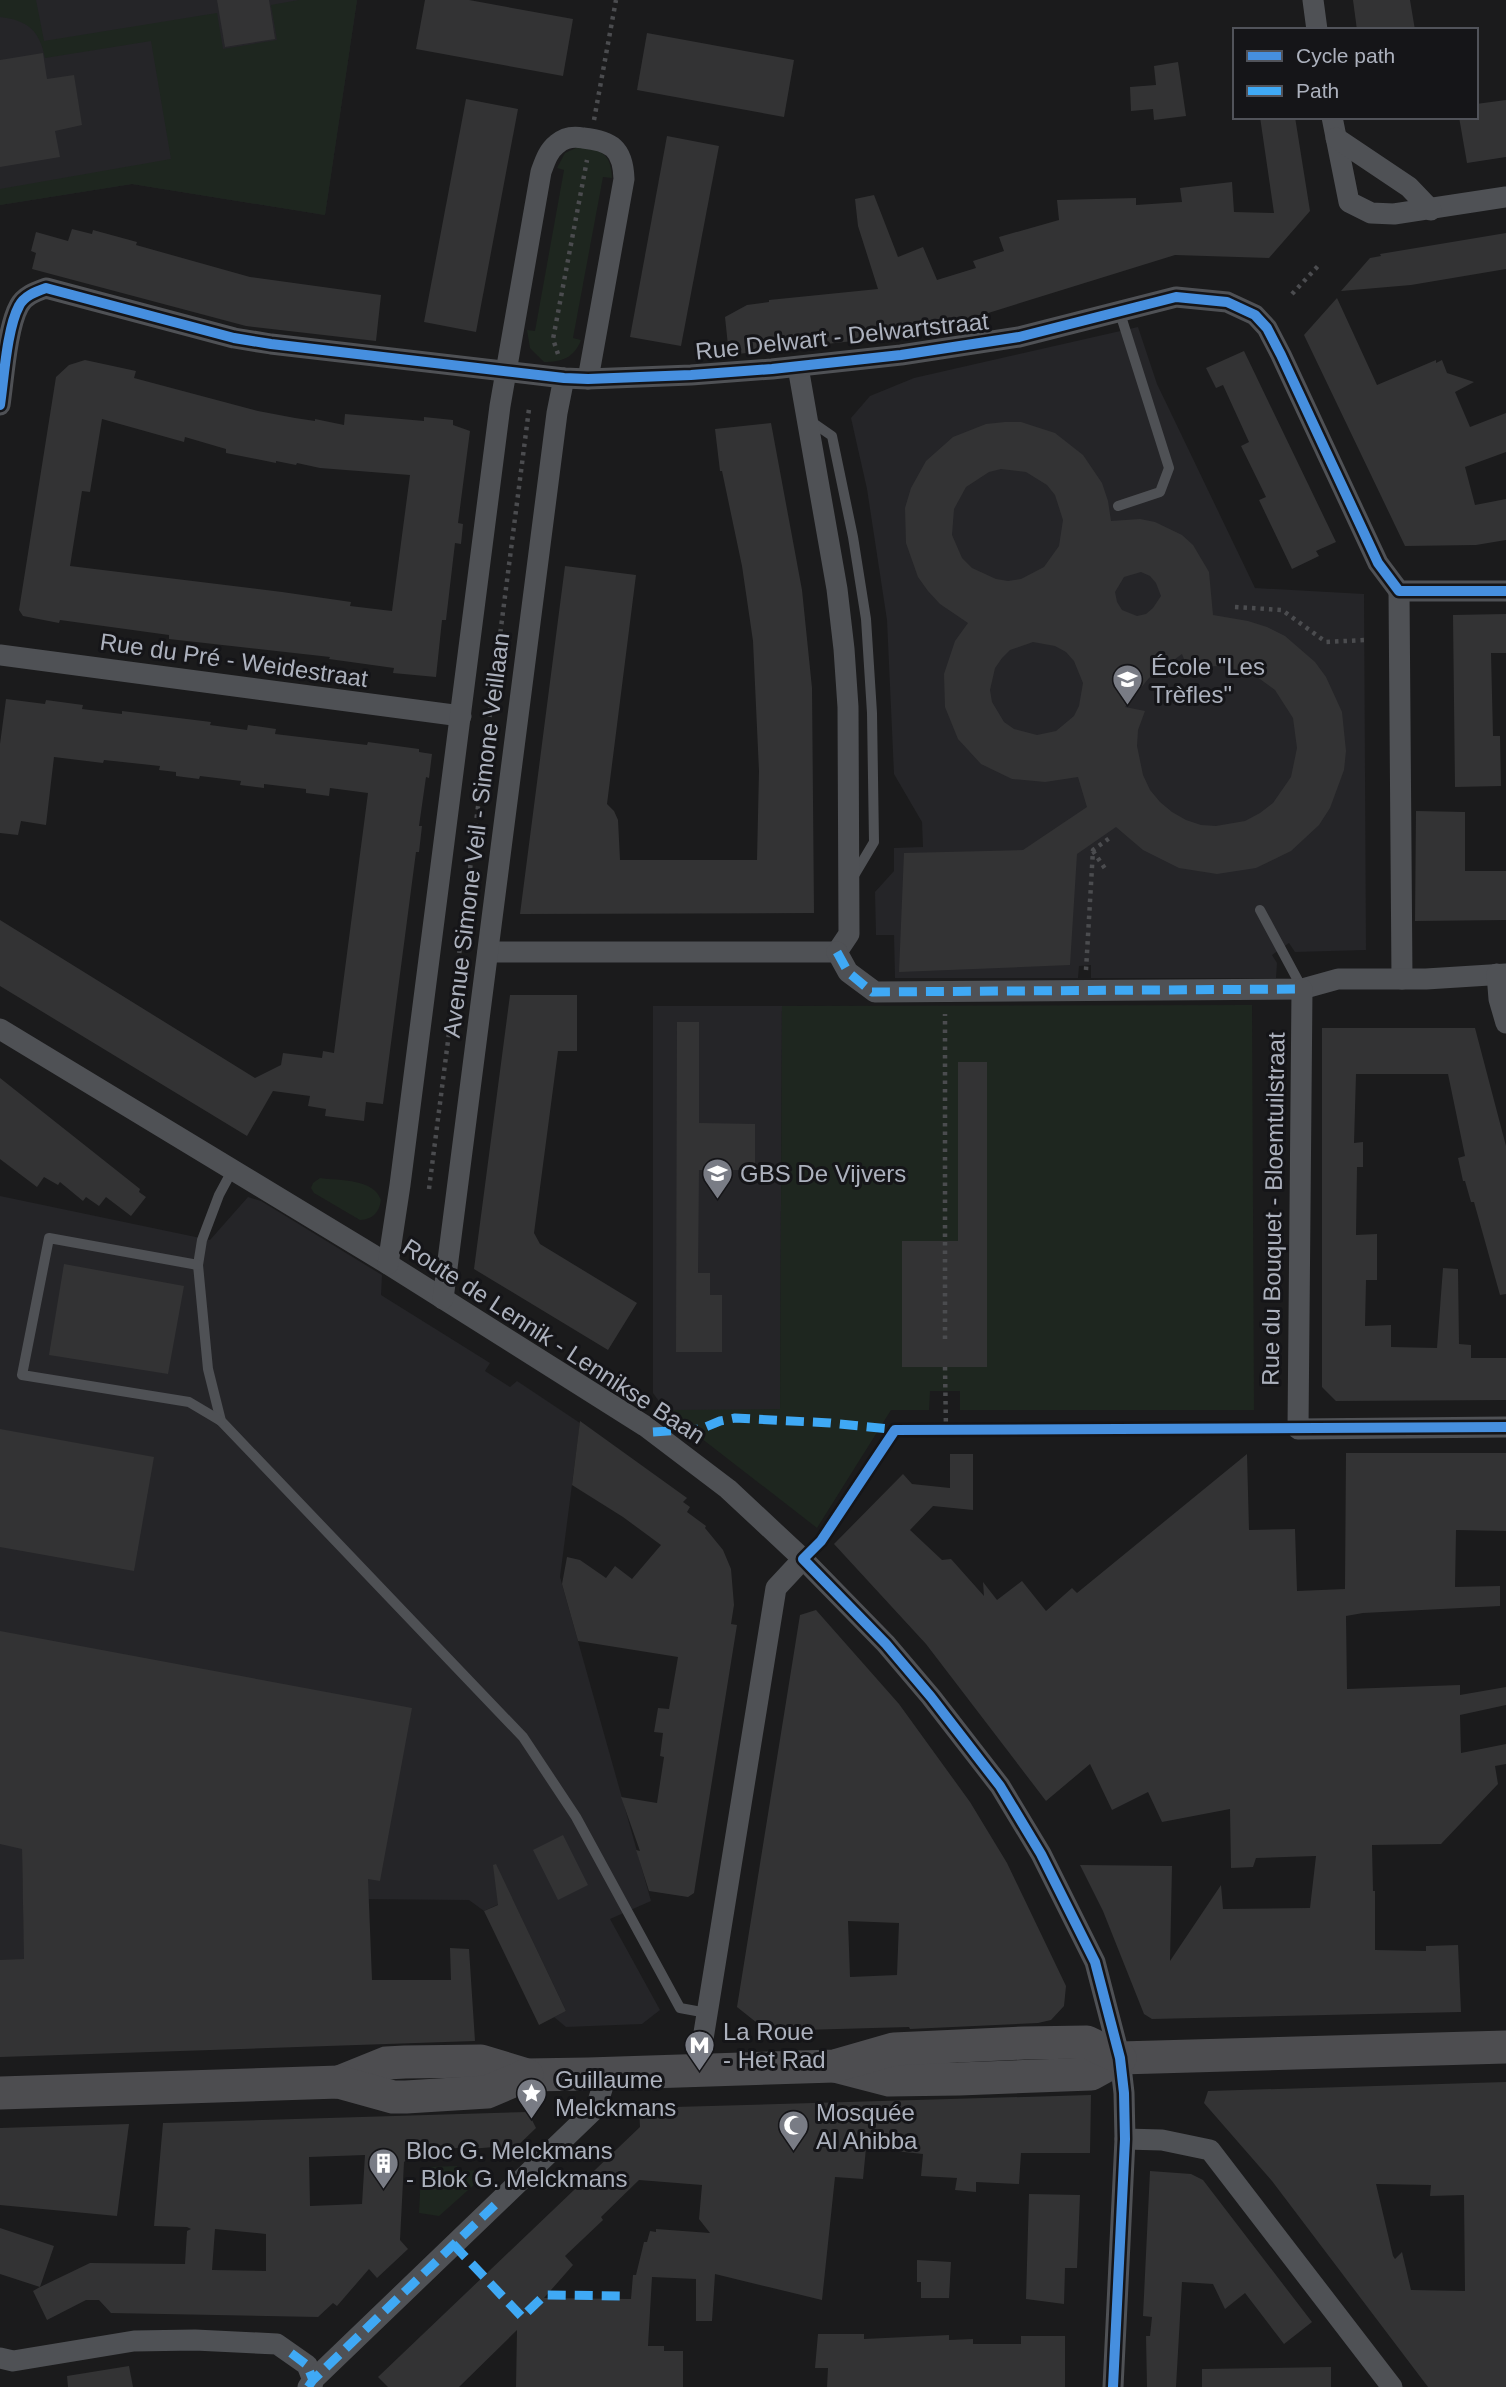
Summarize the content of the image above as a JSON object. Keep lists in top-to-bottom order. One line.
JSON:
{"streets":{"street":["Rue Delwart - Delwartstraat","Rue du Pré - Weidestraat","Avenue Simone Veil - Simone Veillaan","Rue du Bouquet - Bloemtuilstraat","Route de Lennik - Lennikse Baan"]},"crossings":[["Rue Delwart - Delwartstraat","Avenue Simone Veil - Simone Veillaan"],["Rue du Pré - Weidestraat","Avenue Simone Veil - Simone Veillaan"],["Avenue Simone Veil - Simone Veillaan","Route de Lennik - Lennikse Baan"]],"places":{"school or university":["École \"Les Trèfles\"","GBS De Vijvers"],"metro station":["La Roue - Het Rad"],"place":["Guillaume Melckmans"],"mosque":["Mosquée Al Ahibba"],"building":["Bloc G. Melckmans - Blok G. Melckmans"]},"legend":["Cycle path","Path"]}
